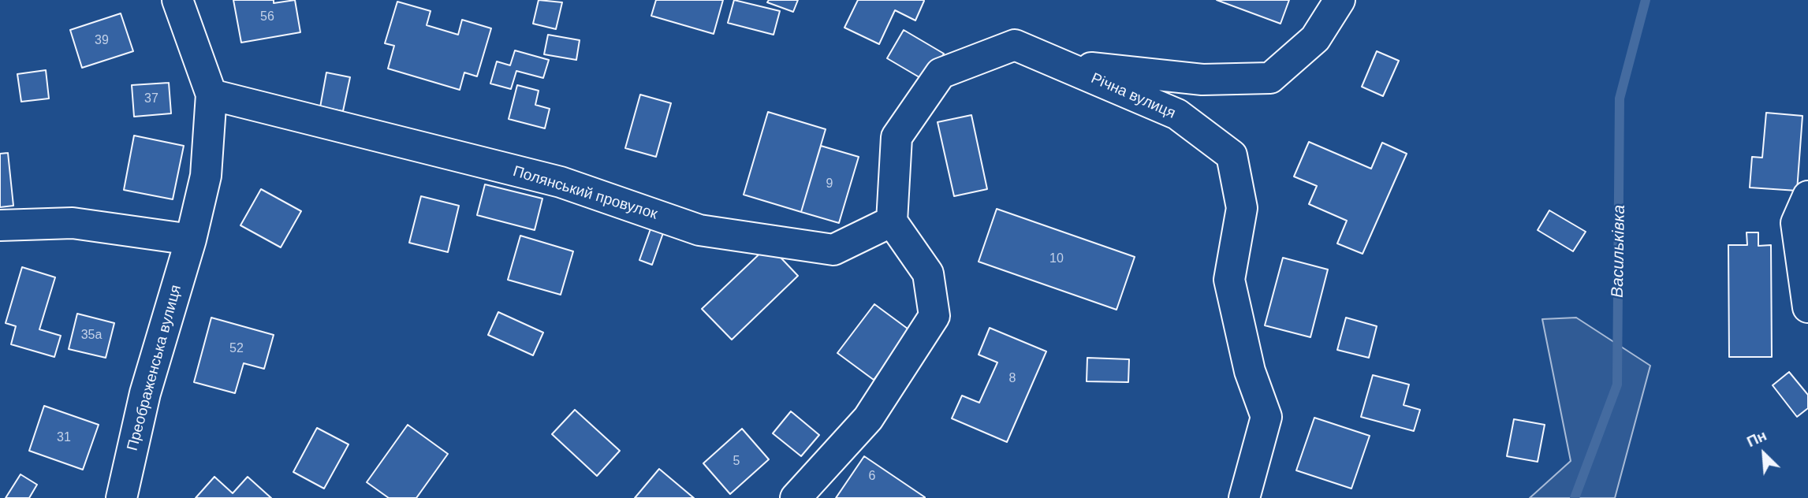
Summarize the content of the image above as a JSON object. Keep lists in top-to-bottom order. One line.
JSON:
{"streets":{"street":["Річна вулиця","Полянський провулок","Преображенська вулиця"]},"crossings":[["Річна вулиця","Полянський провулок"],["Полянський провулок","Преображенська вулиця"]],"water":["Васильківка"],"house_numbers":["56","39","37","9","10","35а","52","8","31","5","6"],"north":"top left"}
